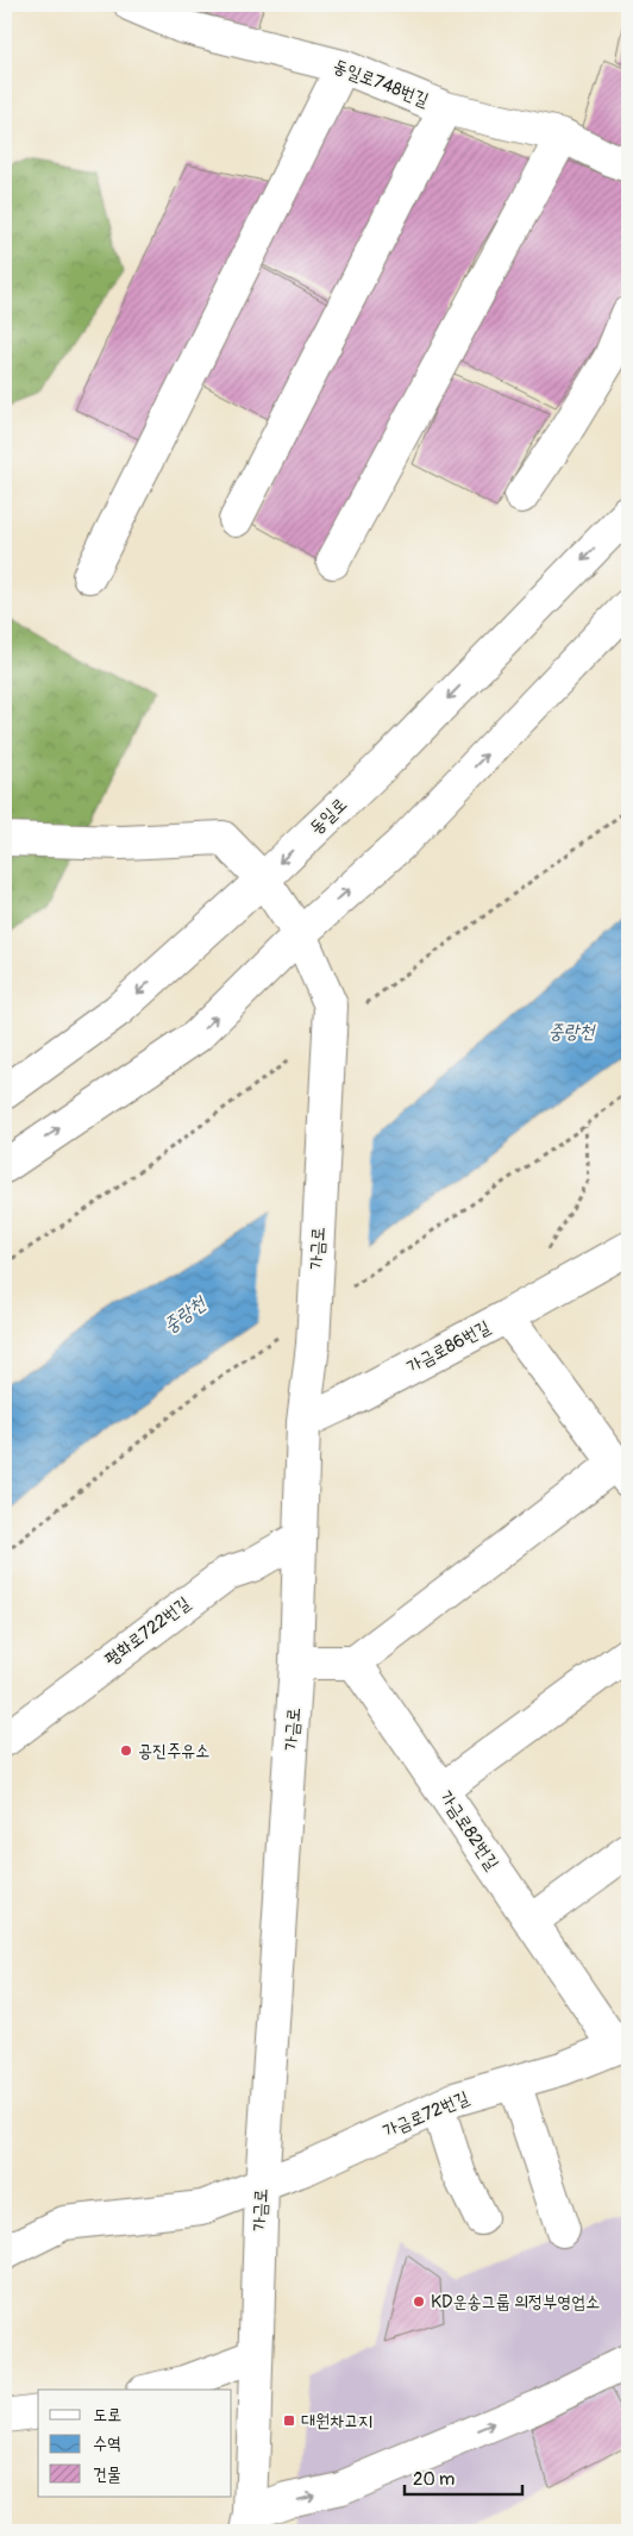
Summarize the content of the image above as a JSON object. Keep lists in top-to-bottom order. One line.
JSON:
{"streets":{"street":["동일로748번길","동일로","가금로","가금로86번길","평화로722번길","가금로82번길","가금로72번길"]},"crossings":[["동일로","가금로"],["가금로","가금로86번길"],["가금로","평화로722번길"],["가금로","가금로72번길"],["가금로82번길","가금로72번길"]],"water":["중랑천"],"places":{"other":["공진주유소","KD운송그룹 의정부영업소"],"transit":["대원차고지"]},"legend":["도로","수역","건물"],"scale_bar":"20 m"}
